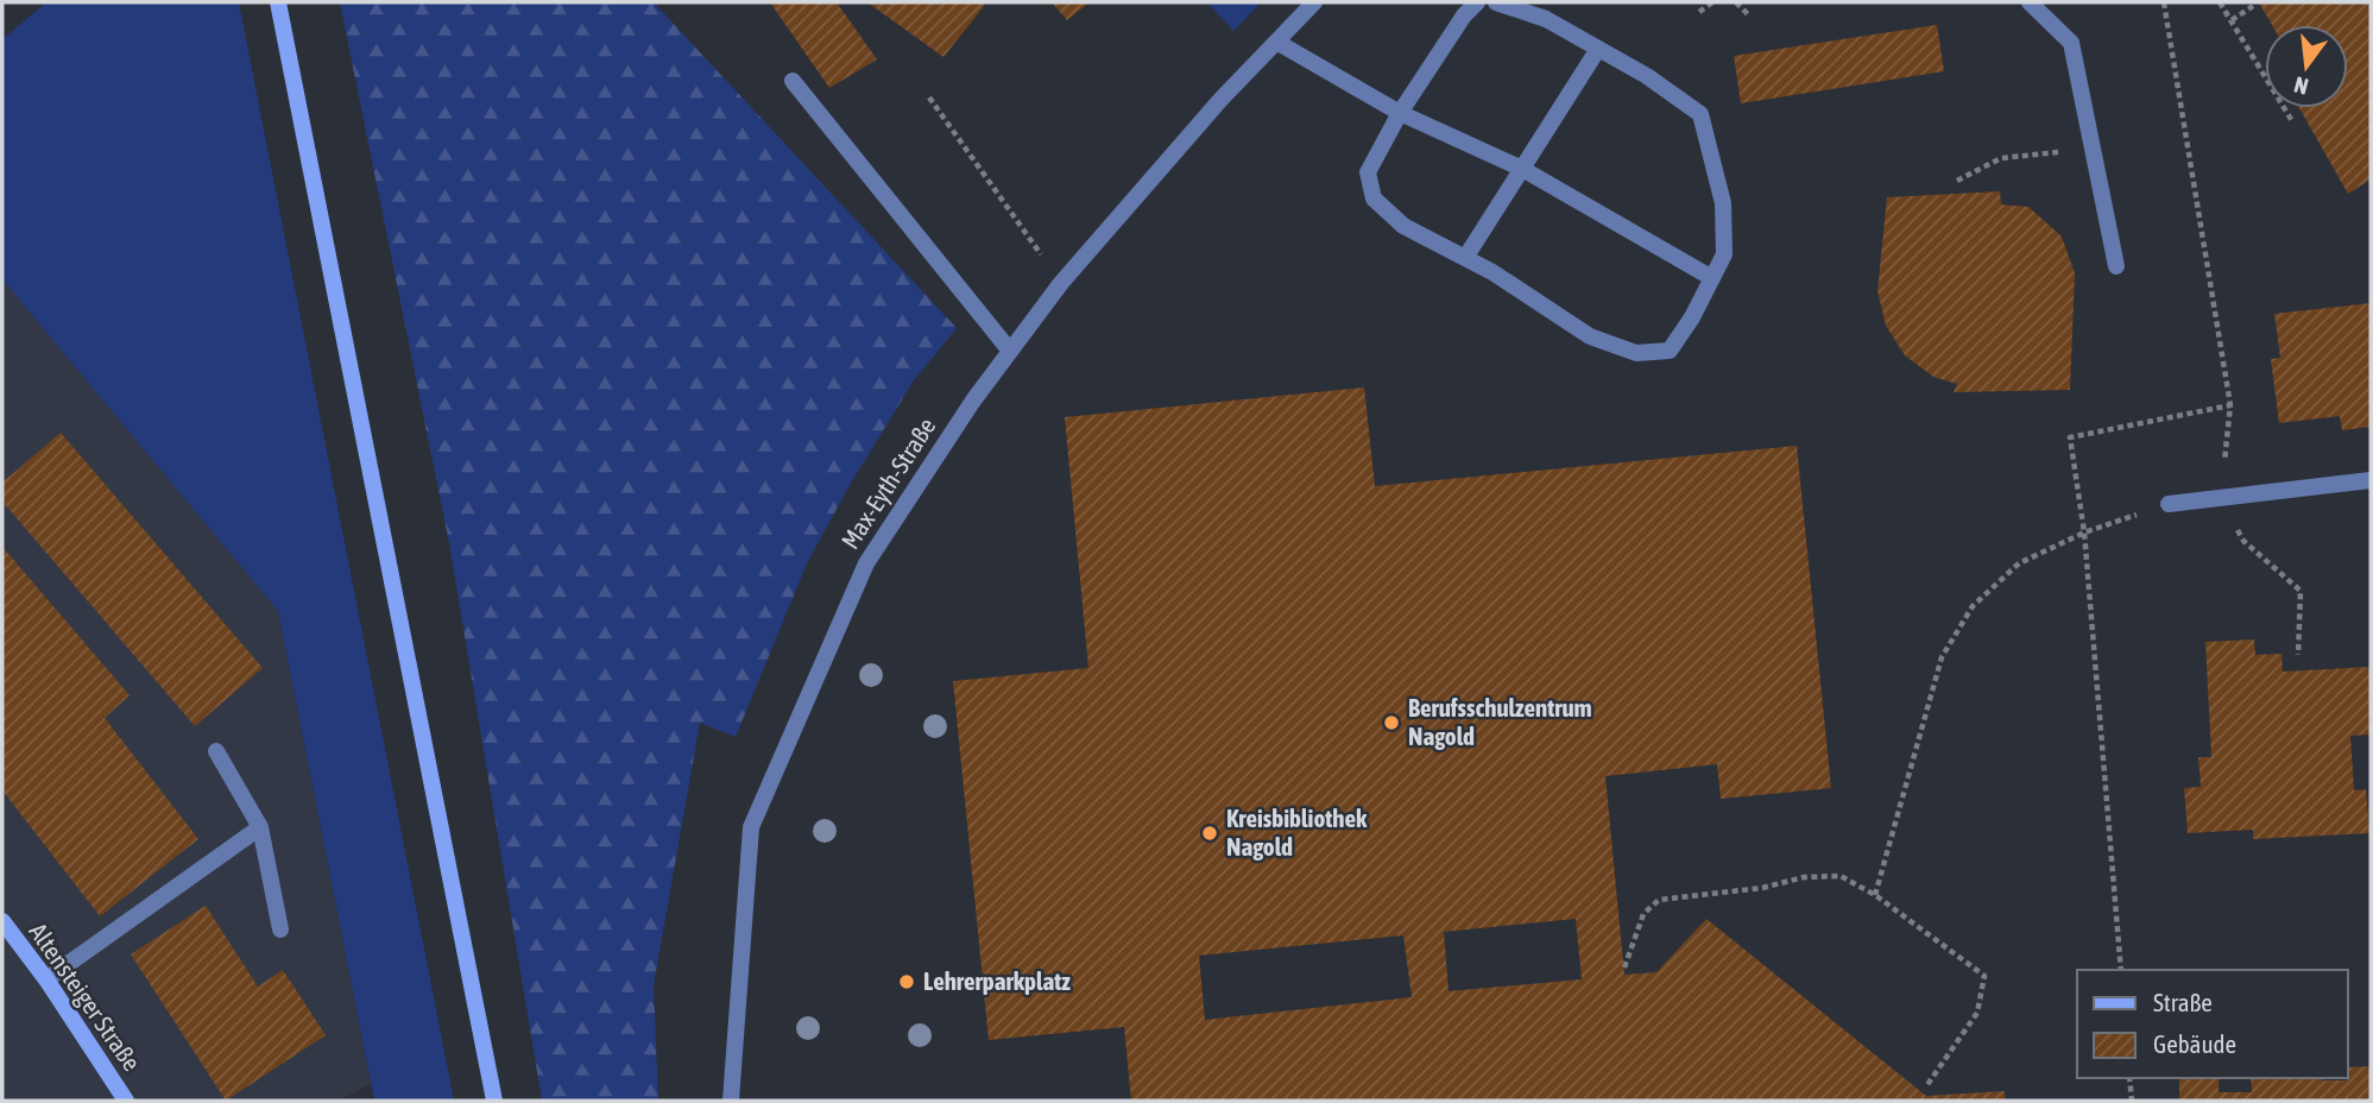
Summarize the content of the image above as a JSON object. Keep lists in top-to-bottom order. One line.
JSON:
{"streets":{"main road":["Altensteiger Straße"],"street":["Max-Eyth-Straße"]},"places":["Berufsschulzentrum Nagold","Kreisbibliothek Nagold","Lehrerparkplatz"],"legend":["Straße","Gebäude"],"north":"bottom"}
